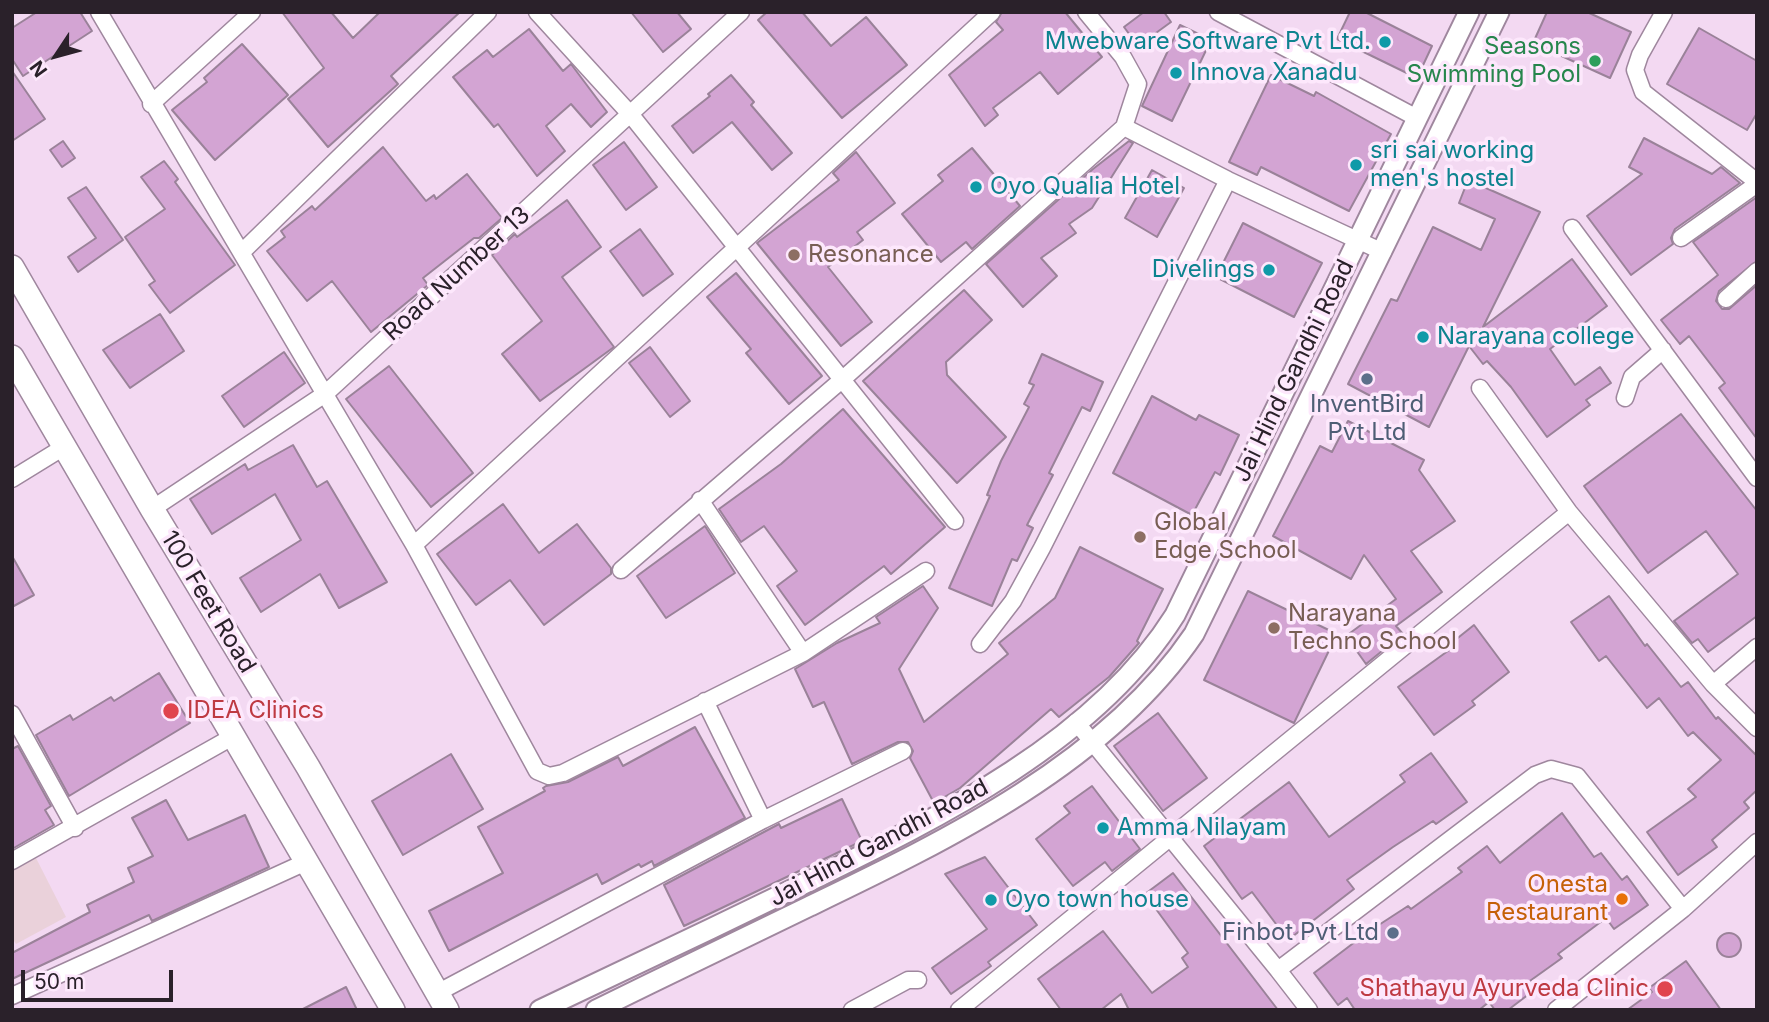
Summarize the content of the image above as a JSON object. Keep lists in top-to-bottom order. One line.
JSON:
{"streets":{"main road":["100 Feet Road"],"street":["Road Number 13","Jai Hind Gandhi Road"]},"crossings":[["Road Number 13","100 Feet Road"]],"places":["Mwebware Software Pvt Ltd.","Seasons Swimming Pool","Innova Xanadu","sri sai working men's hostel","Oyo Qualia Hotel","Resonance","Divelings","Narayana college","InventBird Pvt Ltd","Global Edge School","Narayana Techno School","IDEA Clinics","Amma Nilayam","Onesta Restaurant","Oyo town house","Finbot Pvt Ltd","Shathayu Ayurveda Clinic"],"scale_bar":"50 m","north":"bottom left"}
